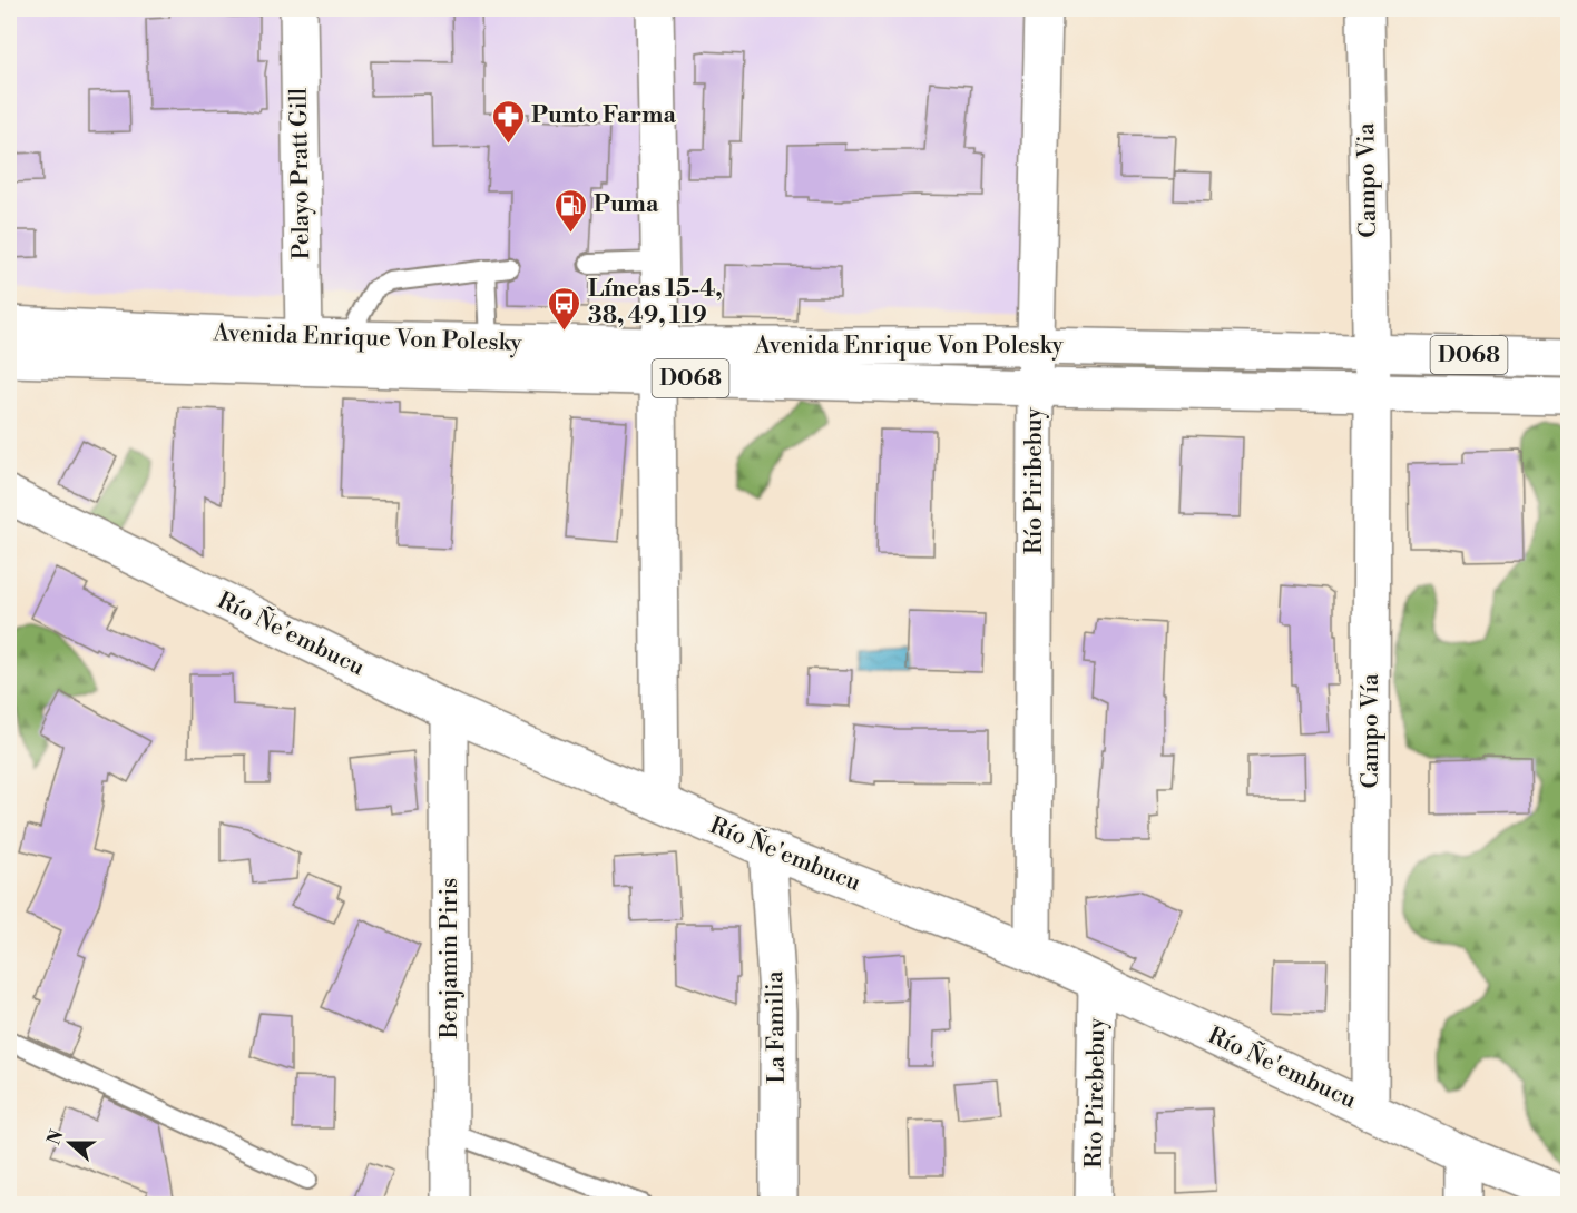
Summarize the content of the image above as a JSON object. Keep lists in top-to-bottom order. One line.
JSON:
{"streets":{"street":["Pelayo Pratt Gill","Campo Via","Avenida Enrique Von Polesky","D068","Río Piribebuy","Río Ñe'embucu","Campo Vía","Benjamin Piris","La Familia","Rio Pirebebuy"]},"crossings":[["Pelayo Pratt Gill","Avenida Enrique Von Polesky"],["Campo Via","Avenida Enrique Von Polesky"],["Campo Via","Campo Vía"],["Avenida Enrique Von Polesky","Río Piribebuy"],["Avenida Enrique Von Polesky","Campo Vía"],["Río Piribebuy","Río Ñe'embucu"],["Río Ñe'embucu","Campo Vía"],["Río Ñe'embucu","Benjamin Piris"],["Río Ñe'embucu","La Familia"],["Río Ñe'embucu","Rio Pirebebuy"]],"places":{"pharmacy":["Punto Farma"],"fuel station":["Puma"],"bus stop":["Líneas 15-4, 38, 49, 119"]},"north":"left"}
